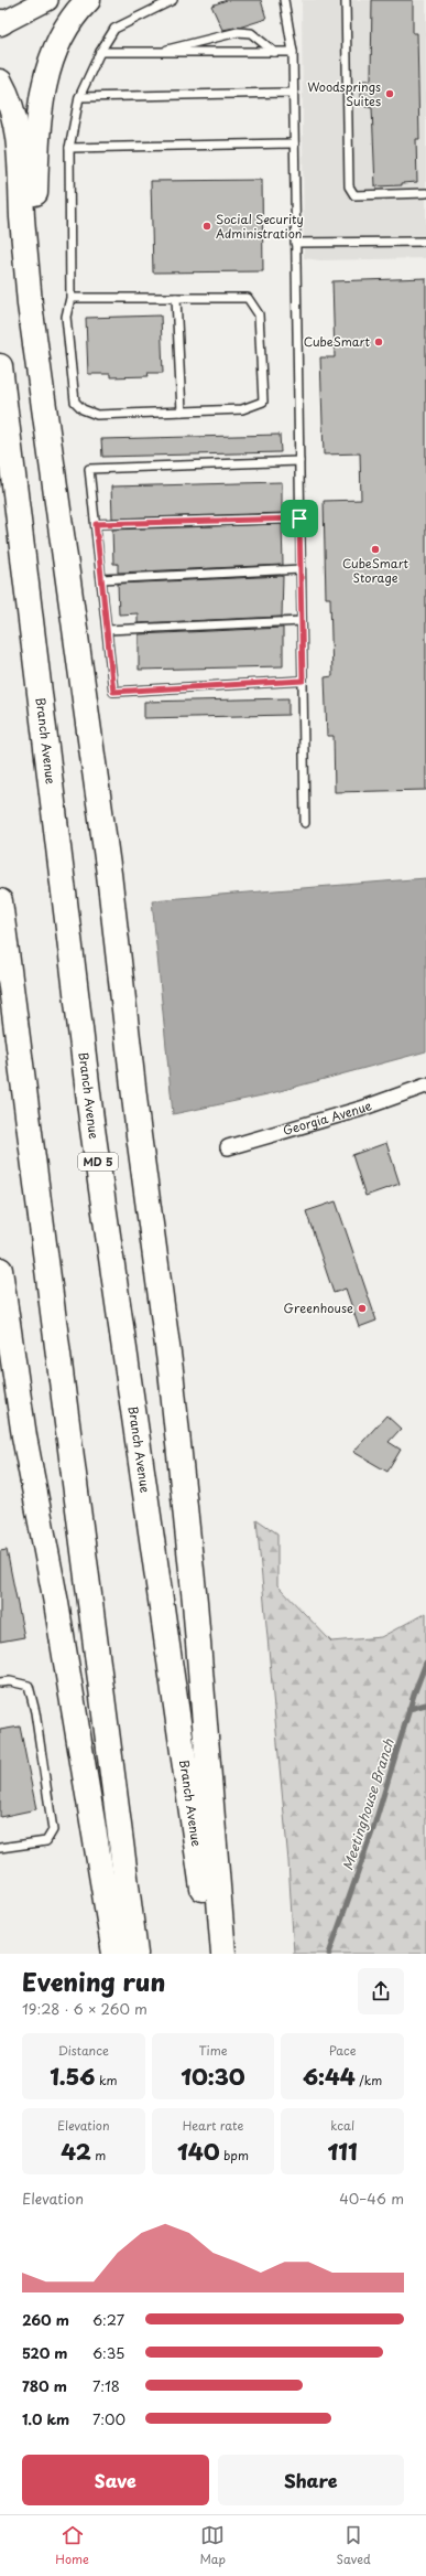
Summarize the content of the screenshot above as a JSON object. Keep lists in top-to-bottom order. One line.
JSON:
{"streets":{"highway":["Branch Avenue","MD 5"],"street":["Georgia Avenue"]},"water":["Meetinghouse Branch"],"places":["Woodsprings Suites","Social Security Administration","CubeSmart","CubeSmart Storage","Greenhouse"],"page":{"heading":["Evening run","19:28 · 6 × 260 m"],"stats":[["Distance","1.56 km"],["Time","10:30"],["Pace","6:44 /km"],["Elevation","42 m"],["Heart rate","140 bpm"],["kcal","111"]],"chart":["Elevation","40–46 m"],"list":[{"name":"260 m","note":"6:27"},{"name":"520 m","note":"6:35"},{"name":"780 m","note":"7:18"},{"name":"1.0 km","note":"7:00"}],"buttons":["Save","Share"],"tabs":["Home","Map","Saved"]}}
